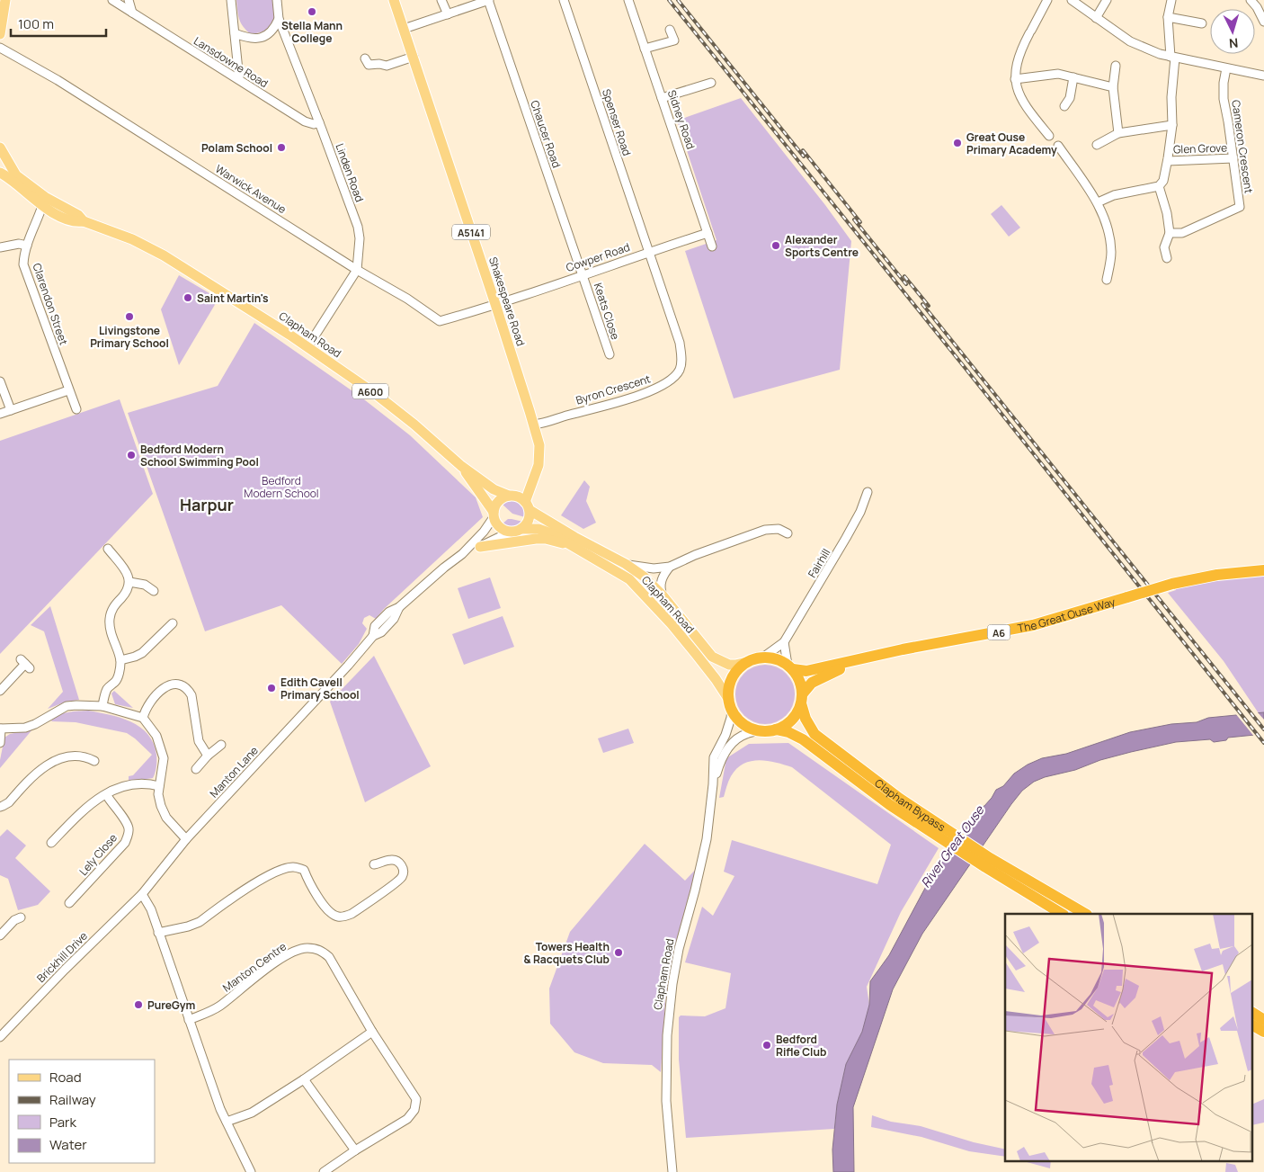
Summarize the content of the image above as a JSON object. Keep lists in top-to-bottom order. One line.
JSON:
{"streets":{"highway":["The Great Ouse Way","A6","Clapham Bypass"],"main road":["A5141","Shakespeare Road","Clapham Road","A600"],"street":["Lansdowne Road","Sidney Road","Spenser Road","Chaucer Road","Cameron Crescent","Glen Grove","Linden Road","Warwick Avenue","Cowper Road","Clarendon Street","Keats Close","Byron Crescent","Fairhill","Manton Lane","Lely Close","Brickhill Drive","Manton Centre"]},"crossings":[["Lansdowne Road","Linden Road"],["Sidney Road","Cowper Road"],["Spenser Road","Cowper Road"],["Spenser Road","Byron Crescent"],["Chaucer Road","Cowper Road"],["Chaucer Road","Keats Close"],["Cameron Crescent","Glen Grove"],["Linden Road","Warwick Avenue"],["Linden Road","Clapham Road"],["Warwick Avenue","Cowper Road"],["Warwick Avenue","Shakespeare Road"],["Cowper Road","Shakespeare Road"],["Cowper Road","Keats Close"],["Cowper Road","Byron Crescent"],["Shakespeare Road","Clapham Road"],["Shakespeare Road","Byron Crescent"],["Shakespeare Road","A600"],["Shakespeare Road","Manton Lane"],["Clarendon Street","Clapham Road"],["Clapham Road","A600"],["Clapham Road","Fairhill"],["Clapham Road","The Great Ouse Way"],["Clapham Road","Manton Lane"],["Clapham Road","Clapham Bypass"],["A600","Manton Lane"],["Fairhill","The Great Ouse Way"],["Fairhill","Clapham Bypass"],["The Great Ouse Way","Clapham Bypass"],["Manton Lane","Brickhill Drive"]],"districts":["Harpur"],"water":["River Great Ouse"],"parks":["Bedford Modern School"],"places":["Stella Mann College","Great Ouse Primary Academy","Polam School","Alexander Sports Centre","Saint Martin's","Livingstone Primary School","Bedford Modern School Swimming Pool","Edith Cavell Primary School","Towers Health & Racquets Club","PureGym","Bedford Rifle Club"],"legend":["Road","Railway","Park","Water"],"scale_bar":"100 m","north":"bottom"}
